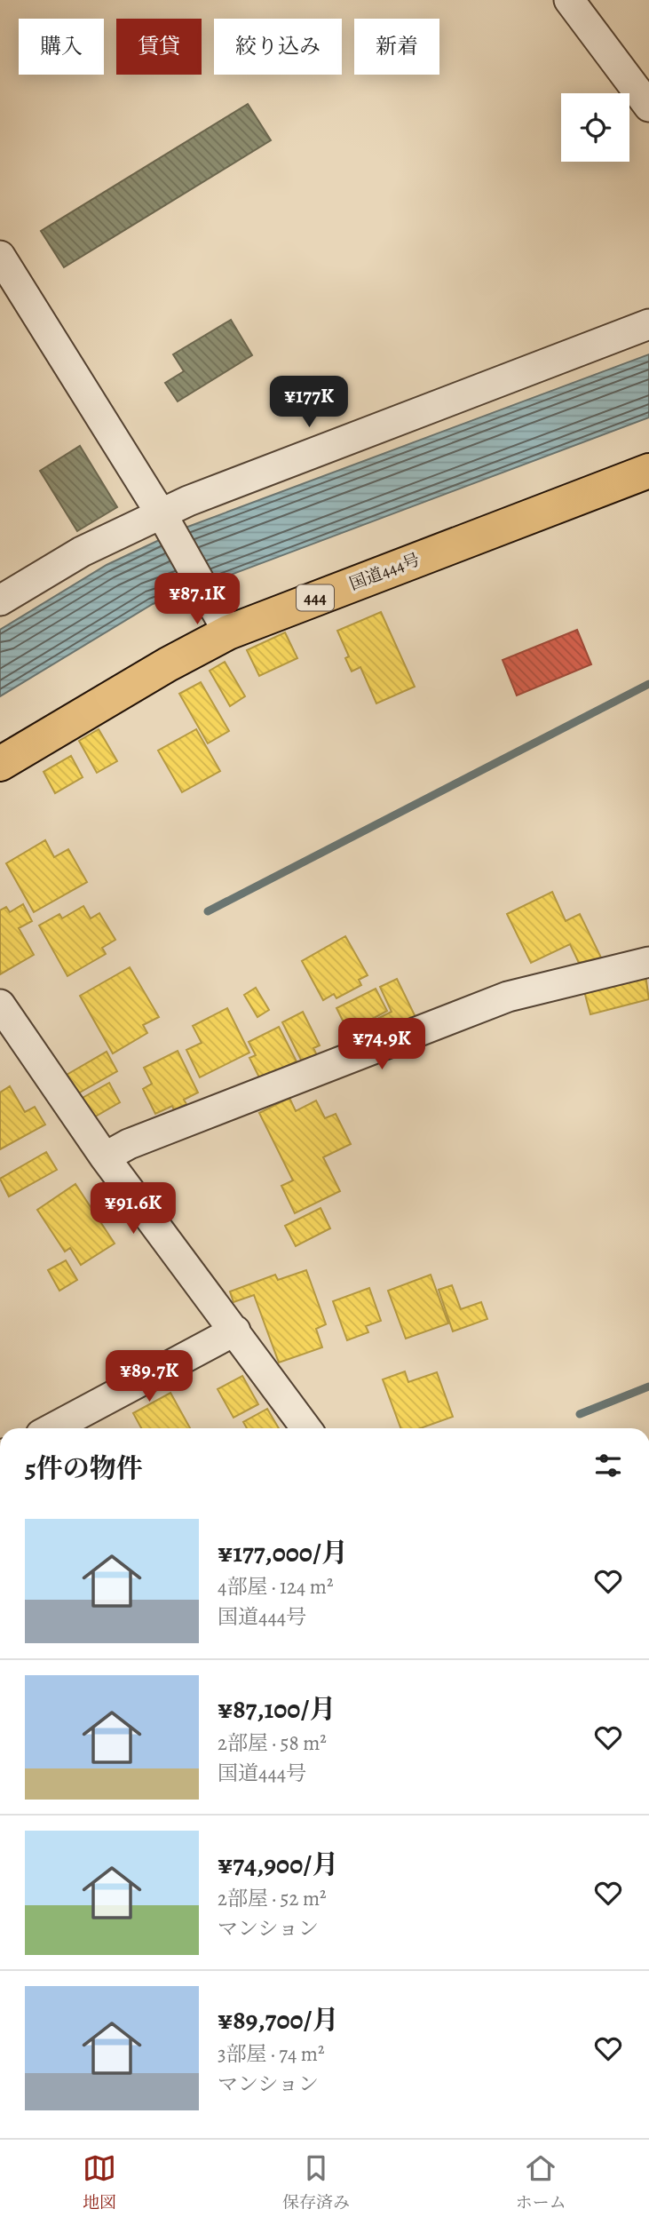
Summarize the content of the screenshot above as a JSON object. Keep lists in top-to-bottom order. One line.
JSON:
{"streets":{"highway":["国道444号","444"]},"page":{"chip":["購入","賃貸","絞り込み","新着"],"price":["¥177K","¥87.1K","¥74.9K","¥91.6K","¥89.7K"],"heading":"5件の物件","list":[{"name":"¥177,000/月","note":"4部屋 · 124 m² · 国道444号"},{"name":"¥87,100/月","note":"2部屋 · 58 m² · 国道444号"},{"name":"¥74,900/月","note":"2部屋 · 52 m² · マンション"},{"name":"¥89,700/月","note":"3部屋 · 74 m² · マンション"}],"tabs":["地図","保存済み","ホーム"]}}
